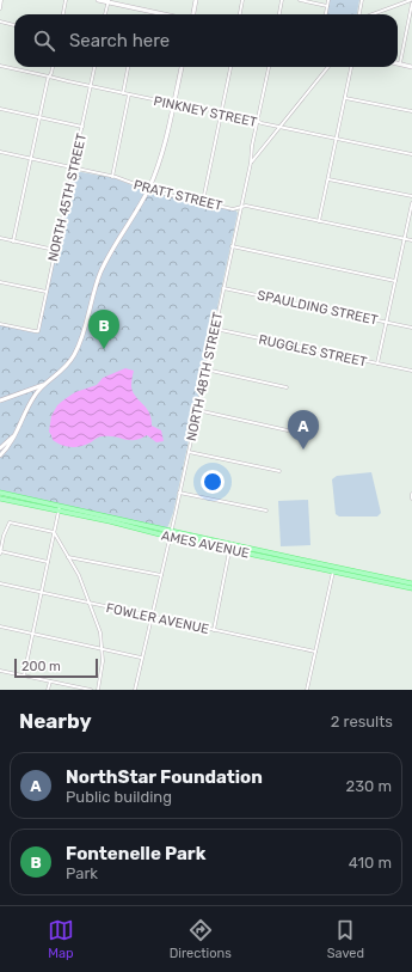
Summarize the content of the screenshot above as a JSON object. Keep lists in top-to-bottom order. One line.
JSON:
{"streets":{"main road":["AMES AVENUE"],"street":["PINKNEY STREET","PRATT STREET","NORTH 45TH STREET","SPAULDING STREET","RUGGLES STREET","NORTH 48TH STREET","FOWLER AVENUE"]},"crossings":[["PINKNEY STREET","NORTH 45TH STREET"],["PINKNEY STREET","NORTH 48TH STREET"],["PRATT STREET","NORTH 45TH STREET"],["PRATT STREET","NORTH 48TH STREET"],["SPAULDING STREET","NORTH 48TH STREET"],["RUGGLES STREET","NORTH 48TH STREET"],["NORTH 48TH STREET","AMES AVENUE"],["NORTH 48TH STREET","FOWLER AVENUE"]],"scale_bar":"200 m","page":{"search":"Search here","pins":["B","A"],"scale":"200 m","heading":["Nearby","2 results"],"list":[{"mark":"A","name":"NorthStar Foundation","note":"Public building","value":"230 m"},{"mark":"B","name":"Fontenelle Park","note":"Park","value":"410 m"}],"nav":["Map","Directions","Saved"]}}
